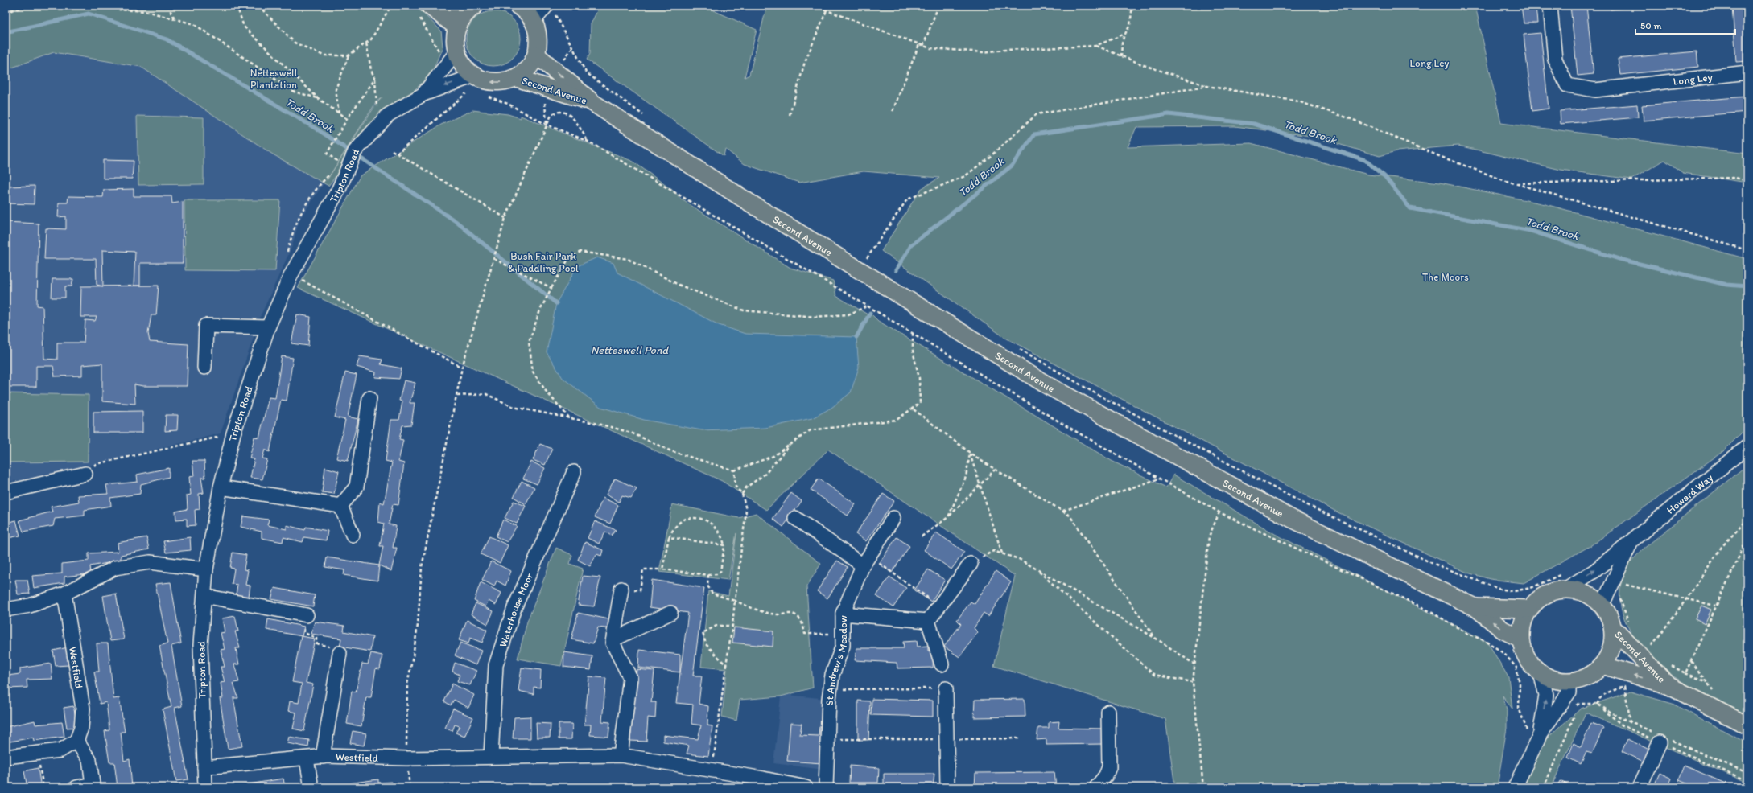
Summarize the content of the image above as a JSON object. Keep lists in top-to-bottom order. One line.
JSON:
{"streets":{"main road":["Second Avenue"],"street":["Long Ley","Tripton Road","Howard Way","Waterhouse Moor","St Andrew's Meadow","Westfield"]},"crossings":[["Second Avenue","Howard Way"],["Tripton Road","Westfield"]],"water":["Todd Brook","Netteswell Pond"],"parks":["Long Ley","Netteswell Plantation","Bush Fair Park & Paddling Pool","The Moors"],"scale_bar":"50 m"}
